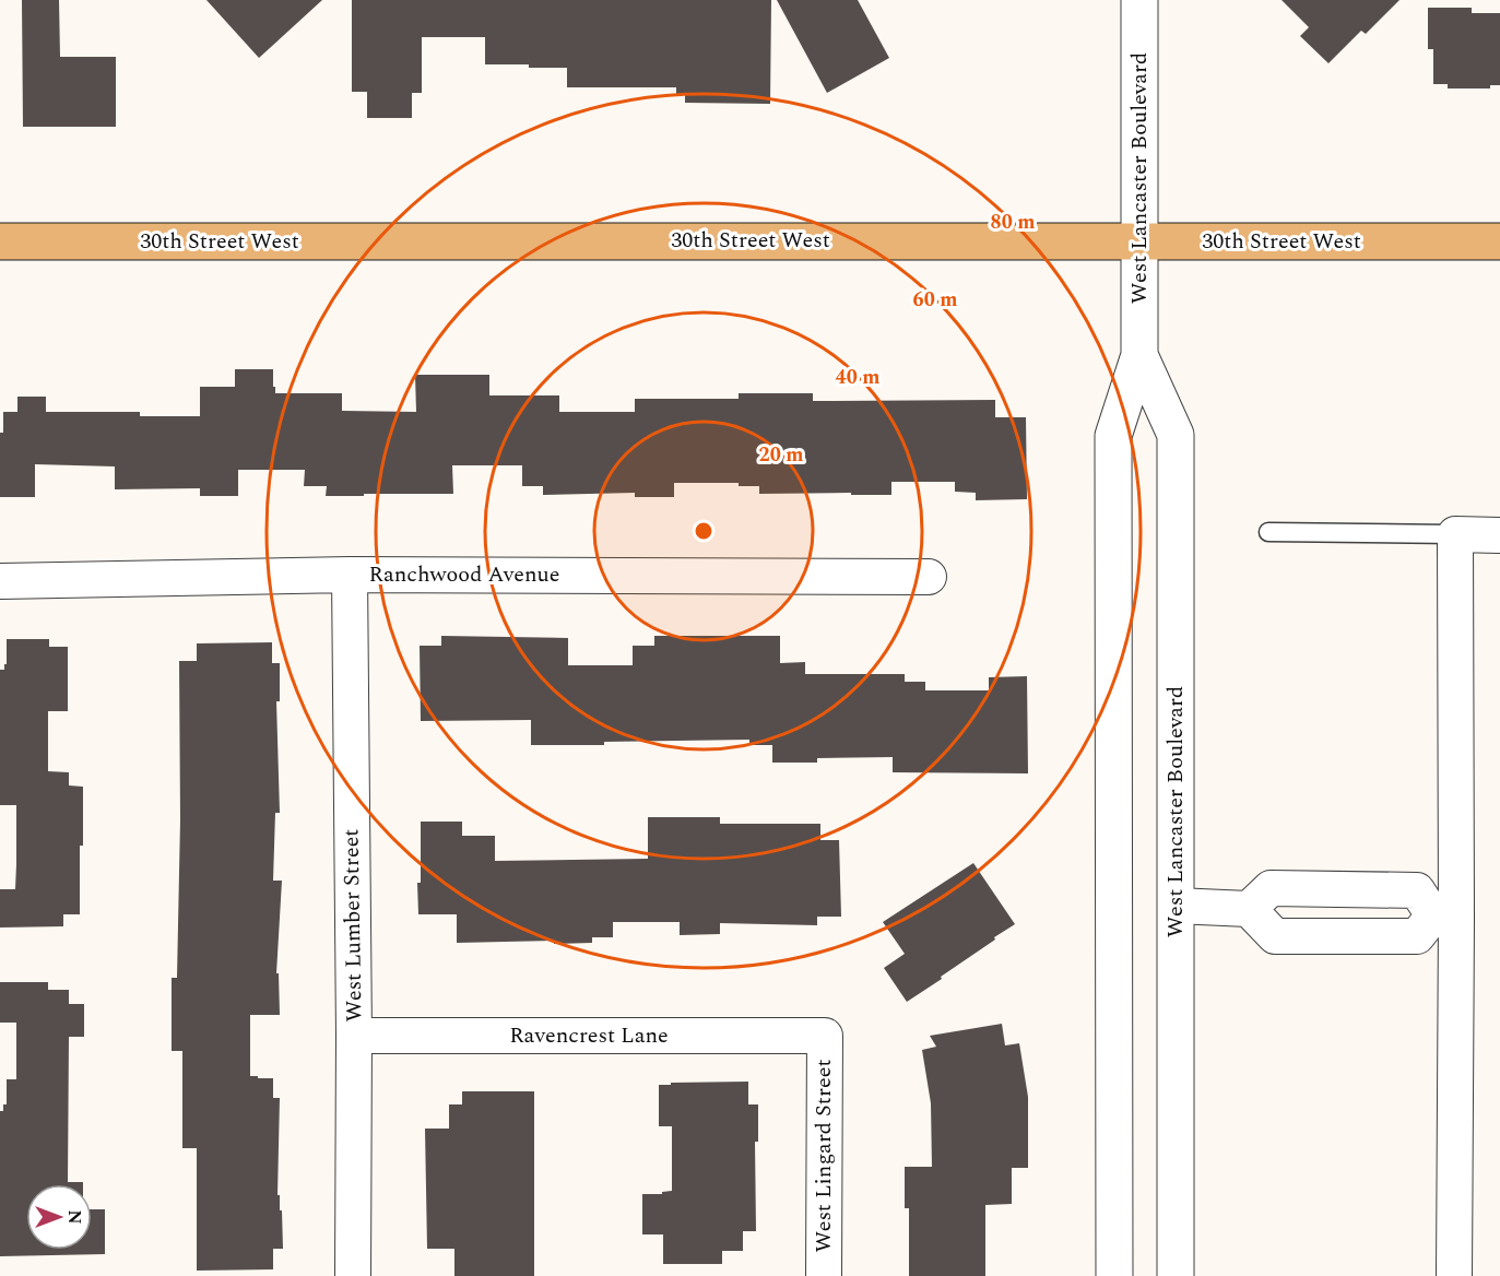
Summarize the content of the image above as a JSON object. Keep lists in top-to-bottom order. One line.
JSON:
{"streets":{"main road":["30th Street West"],"street":["West Lancaster Boulevard","Ranchwood Avenue","West Lumber Street","Ravencrest Lane","West Lingard Street"]},"crossings":[["West Lancaster Boulevard","30th Street West"],["Ranchwood Avenue","West Lumber Street"],["West Lumber Street","Ravencrest Lane"],["Ravencrest Lane","West Lingard Street"]],"north":"right","rings":["80 m","60 m","40 m","20 m"]}
